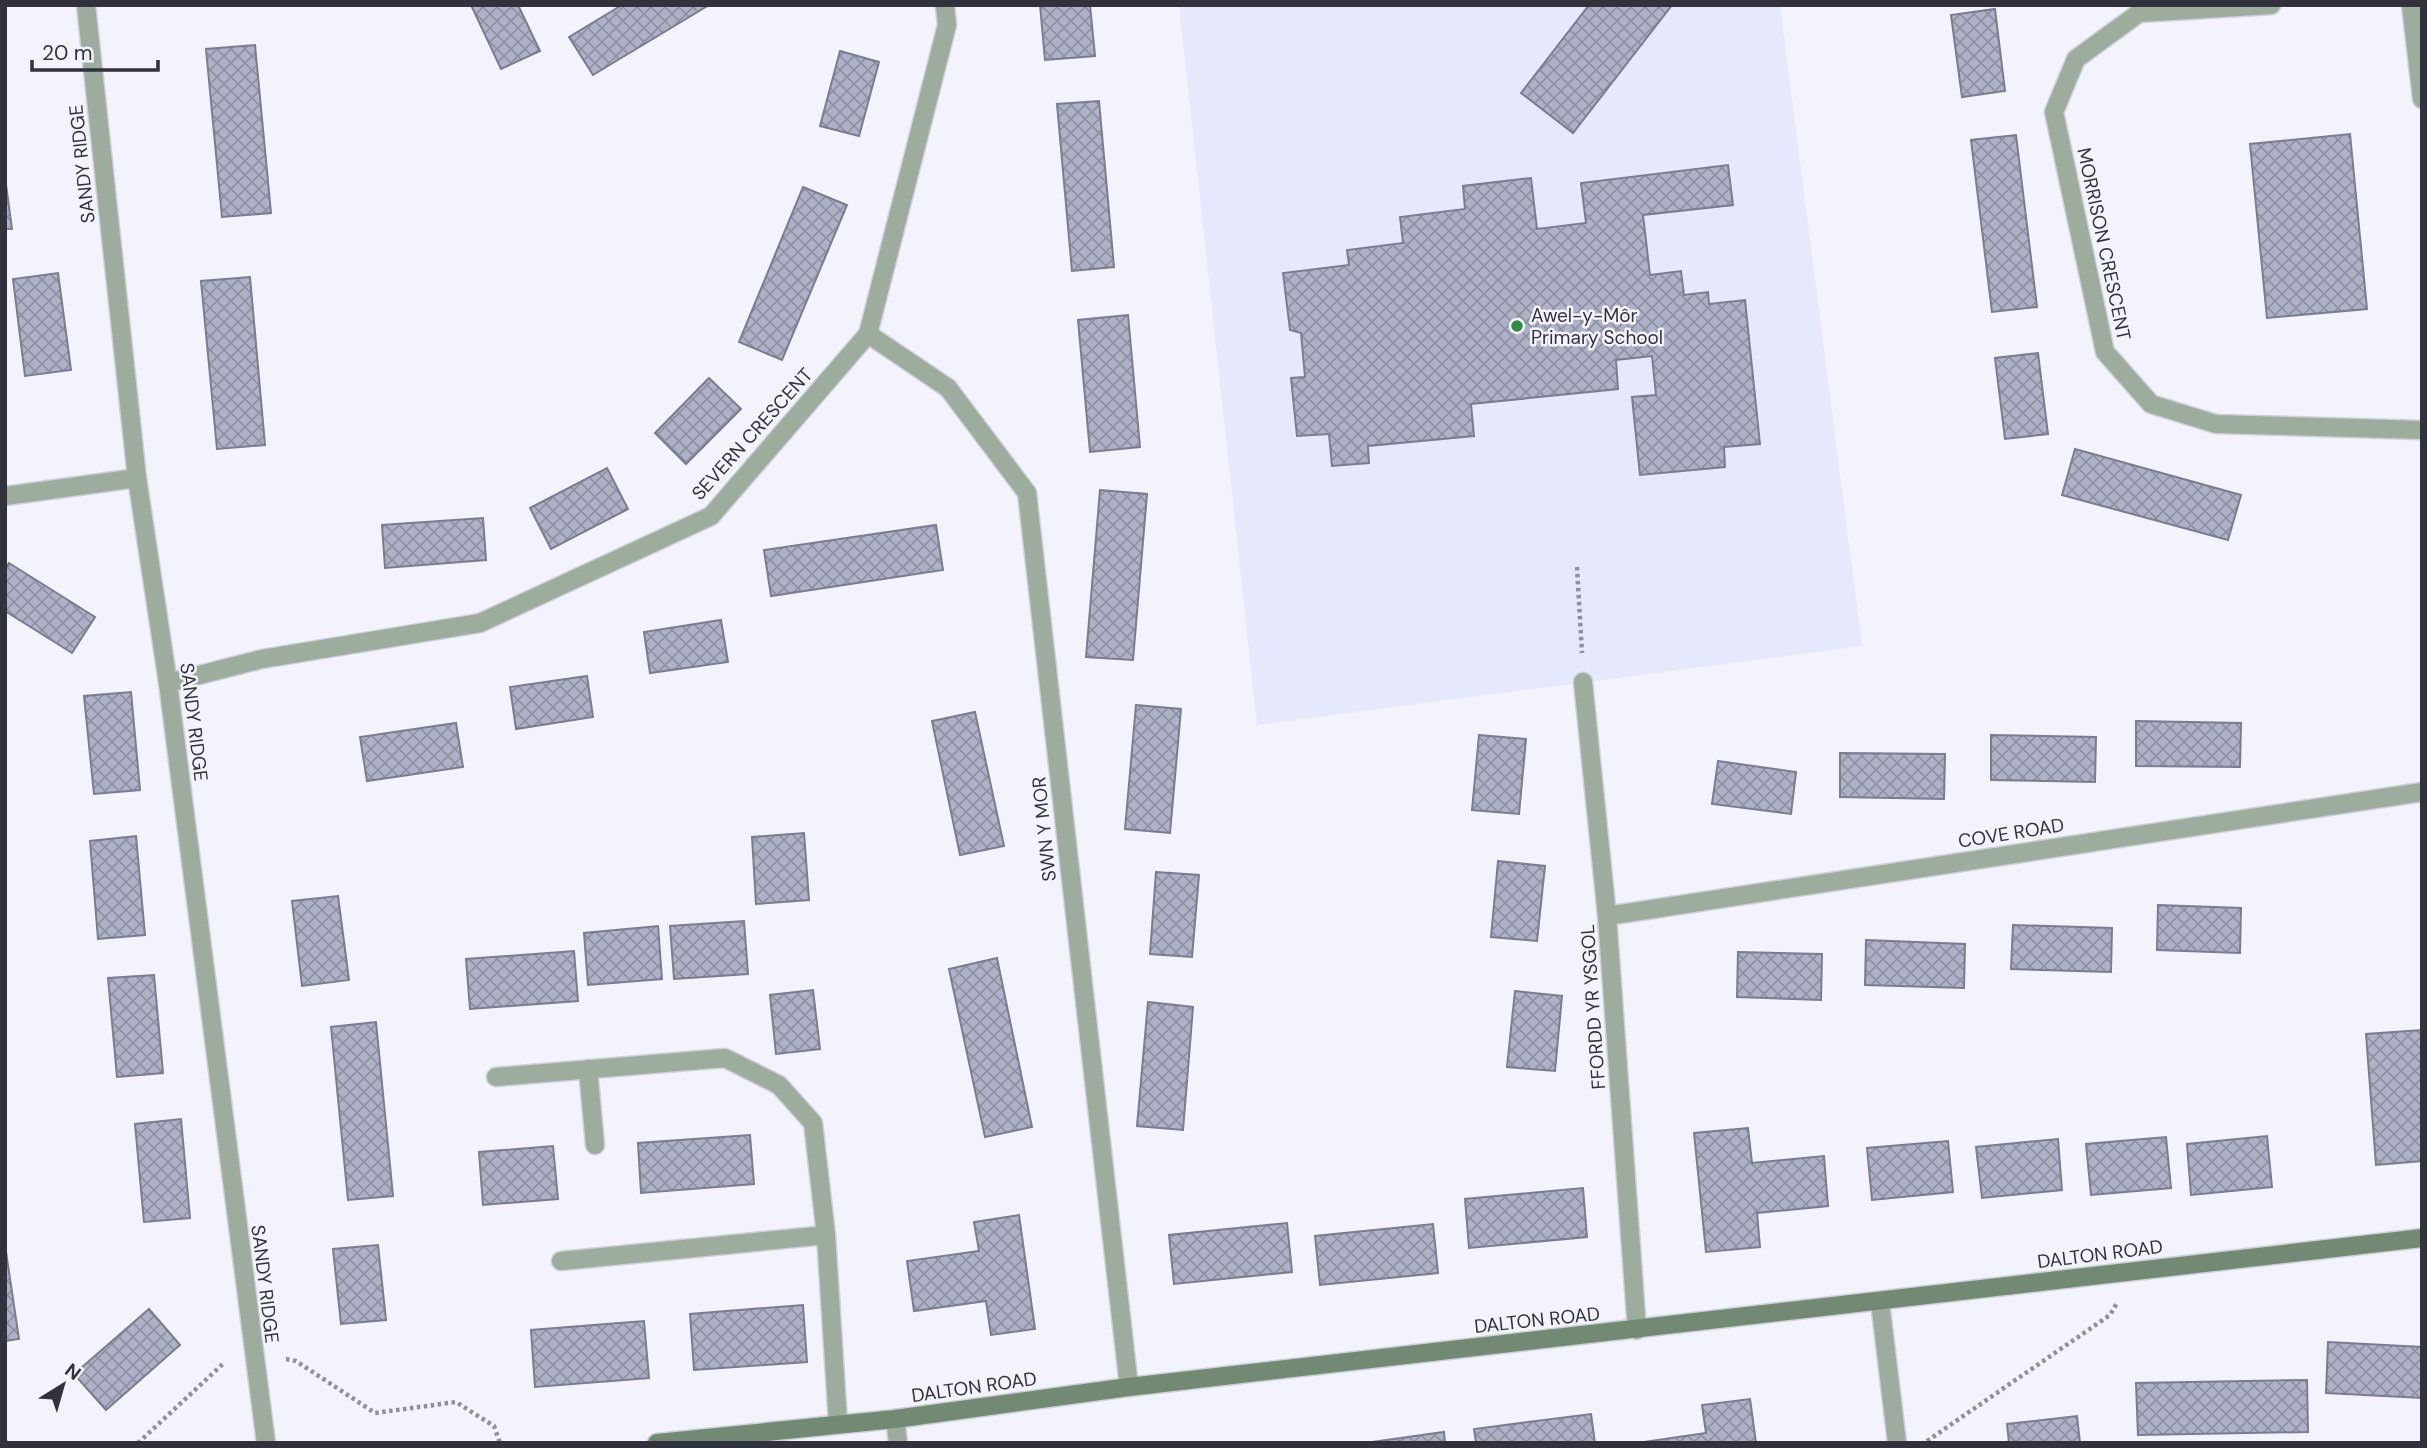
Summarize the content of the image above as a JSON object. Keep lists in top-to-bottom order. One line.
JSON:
{"streets":{"street":["SANDY RIDGE","MORRISON CRESCENT","SEVERN CRESCENT","SWN Y MOR","COVE ROAD","FFORDD YR YSGOL","DALTON ROAD"]},"crossings":[["SANDY RIDGE","SEVERN CRESCENT"],["SEVERN CRESCENT","SWN Y MOR"],["SWN Y MOR","DALTON ROAD"],["COVE ROAD","FFORDD YR YSGOL"],["FFORDD YR YSGOL","DALTON ROAD"]],"places":["Awel-y-Môr Primary School"],"scale_bar":"20 m","north":"top right"}
